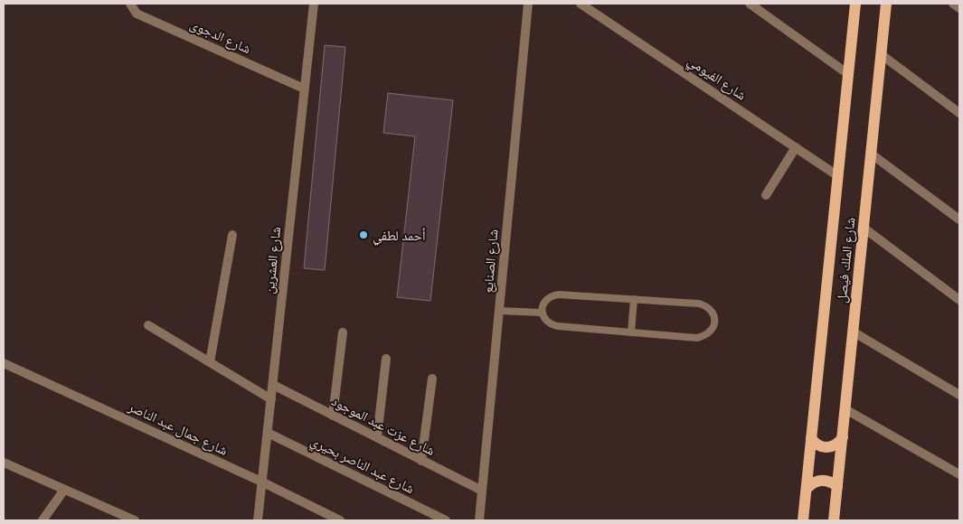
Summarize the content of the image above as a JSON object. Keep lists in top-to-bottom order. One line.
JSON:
{"streets":{"main road":["شارع الملك فيصل"],"street":["شارع الدجوى","شارع الفيومي","شارع العشرين","شارع الصنايع","شارع عزت عبد الموجود","شارع جمال عبد الناصر","شارع عبد الناصر بحيري"]},"crossings":[["شارع الدجوى","شارع العشرين"],["شارع الفيومي","شارع الملك فيصل"],["شارع العشرين","شارع عزت عبد الموجود"],["شارع العشرين","شارع جمال عبد الناصر"],["شارع العشرين","شارع عبد الناصر بحيري"],["شارع الصنايع","شارع عزت عبد الموجود"]],"places":["أحمد لطفي"]}
